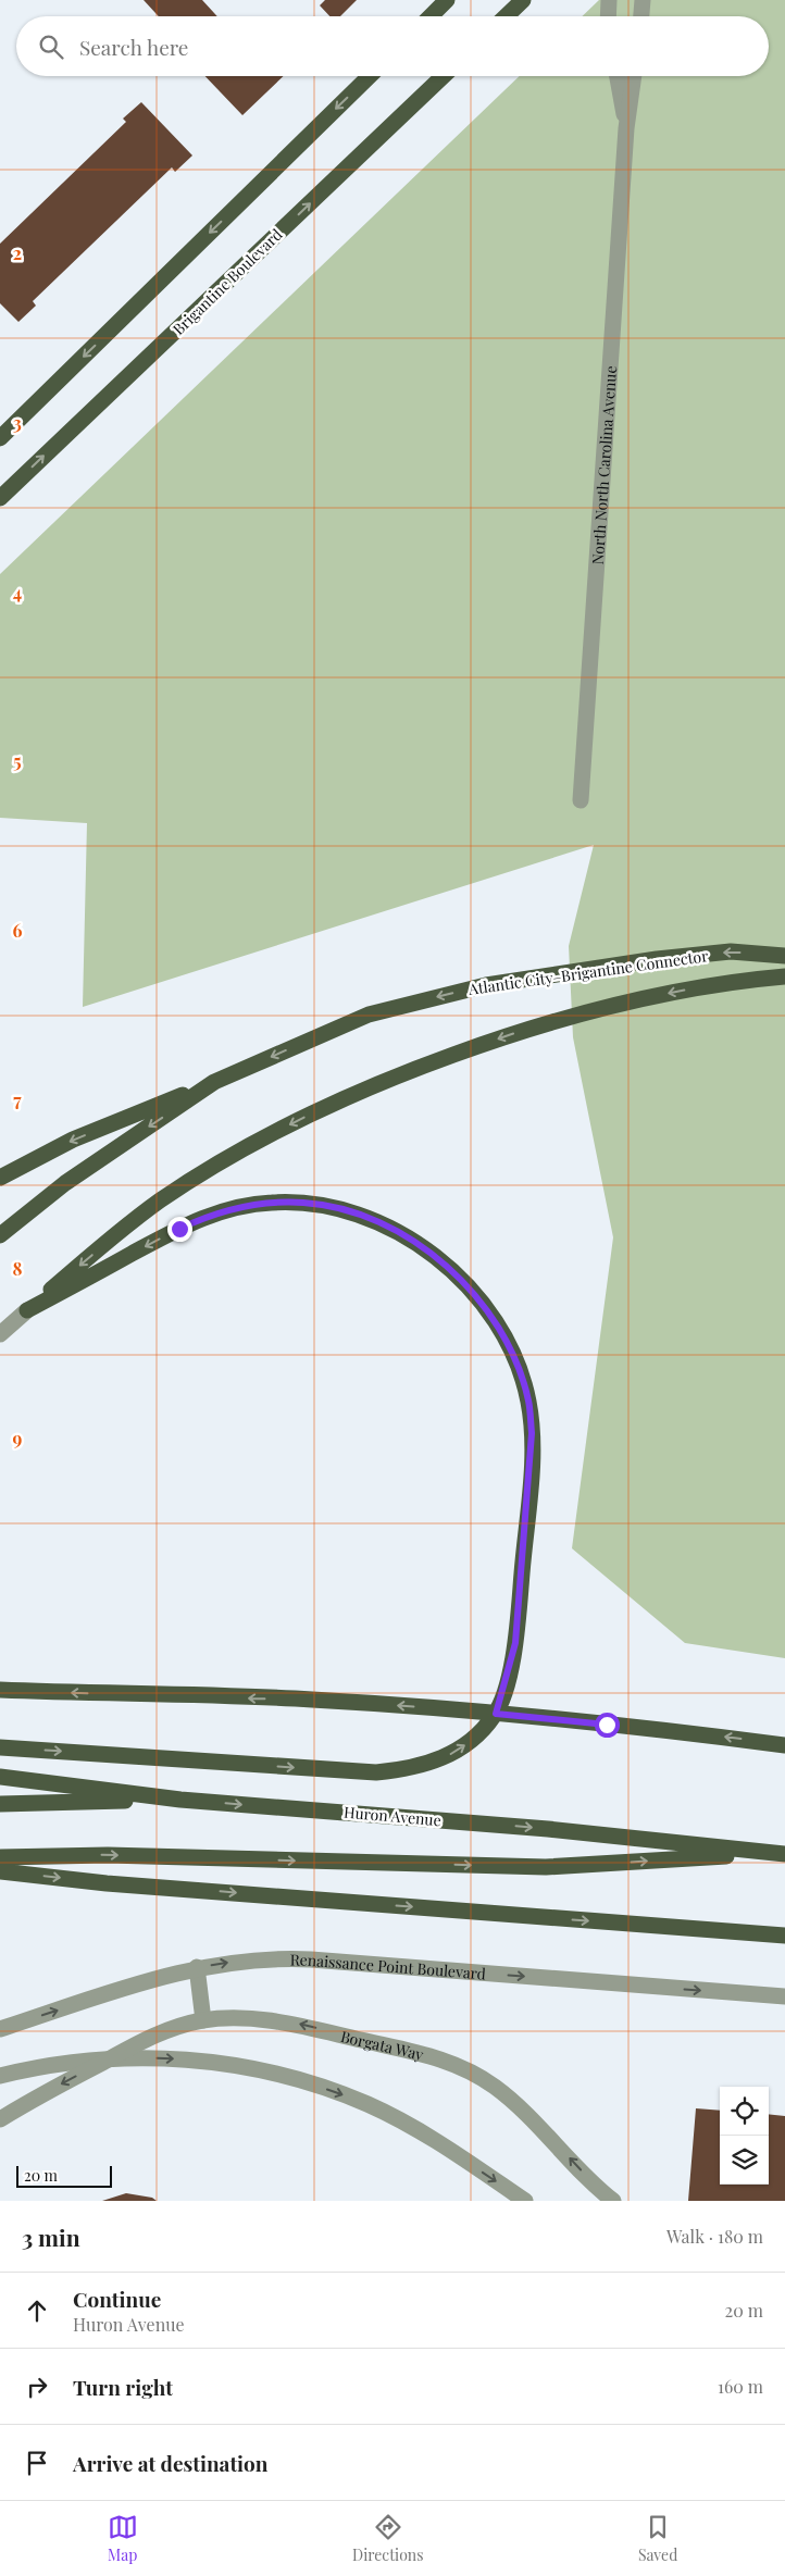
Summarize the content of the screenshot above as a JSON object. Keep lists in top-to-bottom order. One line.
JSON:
{"streets":{"main road":["Brigantine Boulevard","Atlantic City–Brigantine Connector","Huron Avenue"],"street":["North North Carolina Avenue","Renaissance Point Boulevard","Borgata Way"]},"scale_bar":"20 m","page":{"search":"Search here","scale":"20 m","heading":["3 min","Walk · 180 m"],"list":[["Continue","Huron Avenue","20 m"],["Turn right","160 m"],"Arrive at destination"],"nav":["Map","Directions","Saved"]},"grid":{"rows":["2","3","4","5","6","7","8","9"]}}
